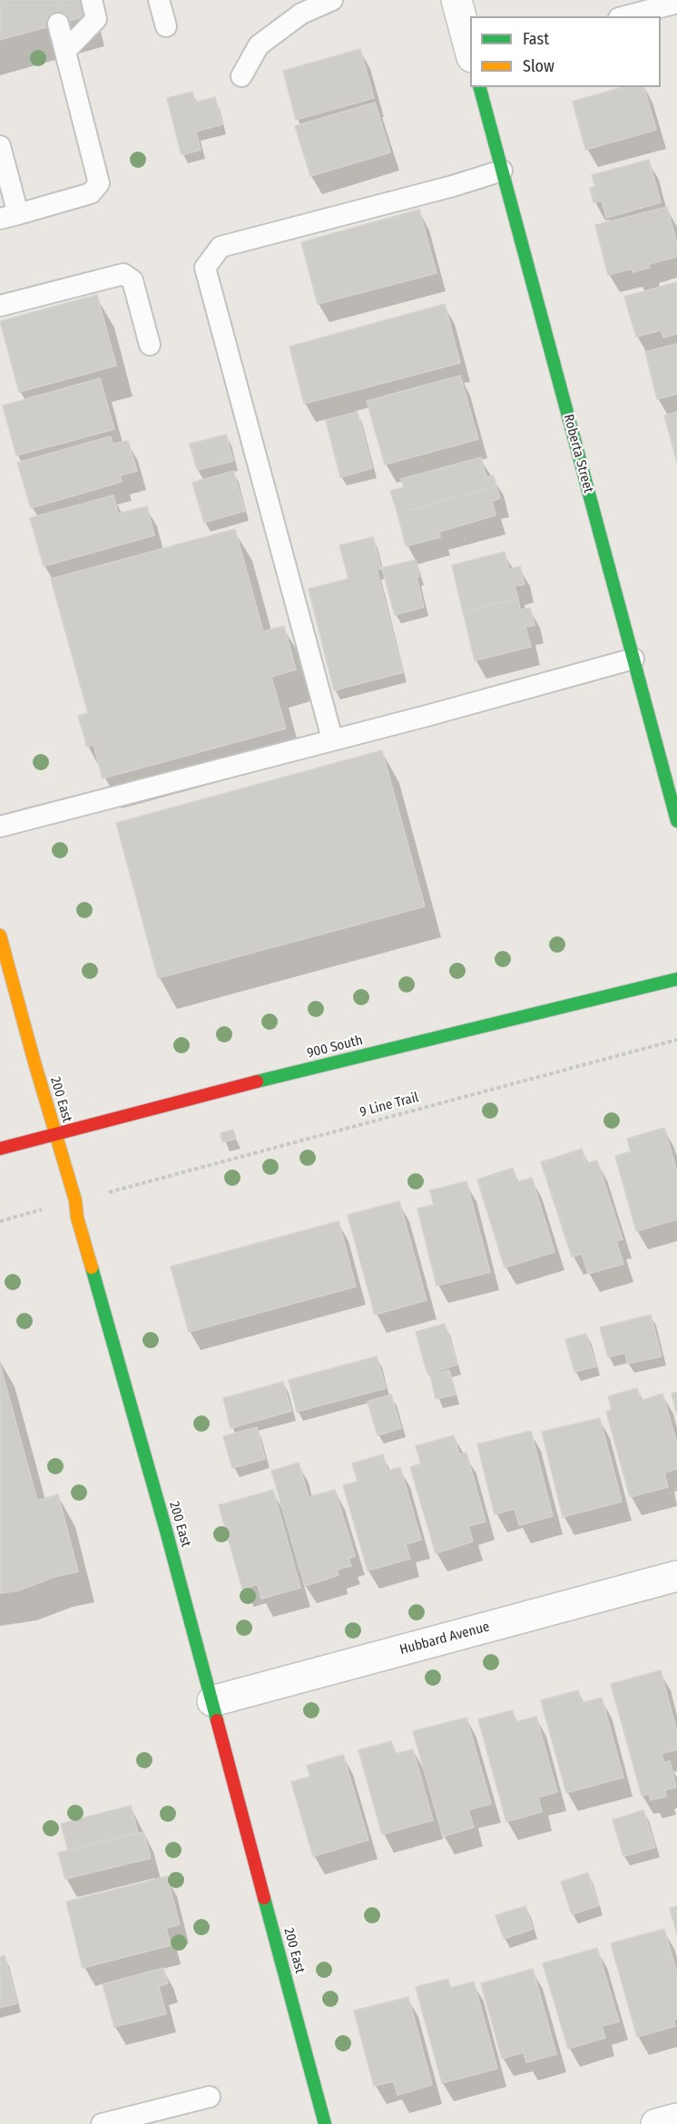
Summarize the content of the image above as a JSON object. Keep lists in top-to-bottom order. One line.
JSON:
{"streets":{"street":["Roberta Street","900 South","200 East","Hubbard Avenue"],"path":["9 Line Trail"]},"crossings":[["900 South","200 East"],["200 East","Hubbard Avenue"]],"legend":["Fast","Slow"]}
